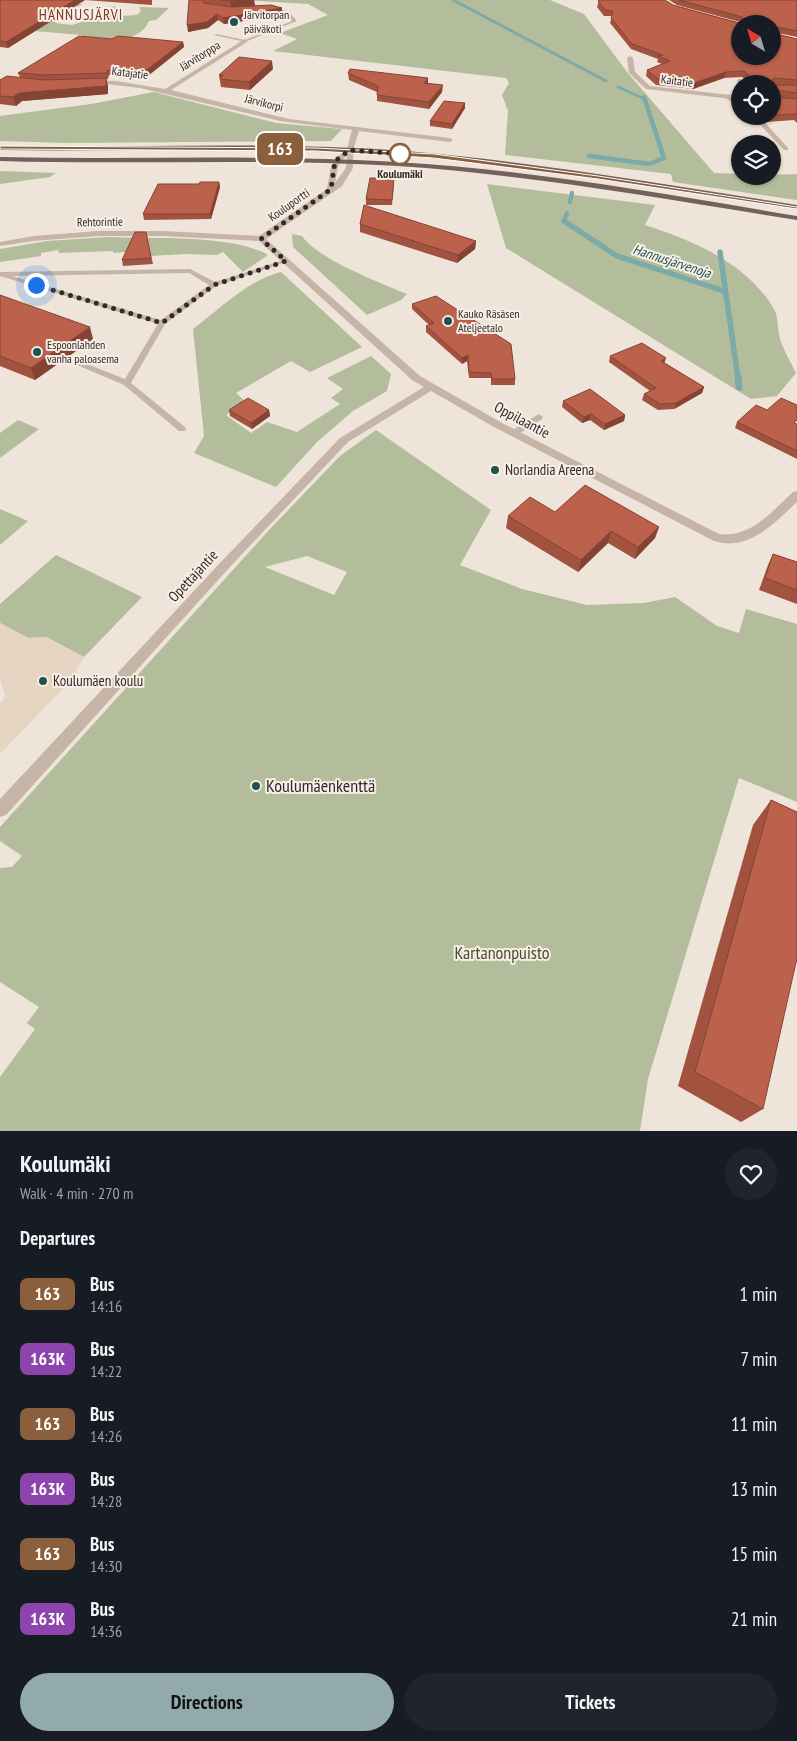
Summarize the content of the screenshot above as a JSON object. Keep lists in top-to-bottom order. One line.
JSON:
{"streets":{"street":["Järvitorppa","Katajatie","Kaitatie","Järvikorpi","Kouluportti","Rehtorintie","Oppilaantie","Opettajantie"]},"crossings":[["Järvitorppa","Katajatie"],["Järvitorppa","Järvikorpi"],["Katajatie","Järvikorpi"],["Kouluportti","Rehtorintie"],["Kouluportti","Oppilaantie"],["Rehtorintie","Oppilaantie"],["Oppilaantie","Opettajantie"]],"districts":["HANNUSJÄRVI"],"water":["Hannusjärvenoja"],"parks":["Kartanonpuisto"],"places":["Järvitorpan päiväkoti","Koulumäki","Kauko Räsäsen Ateljeetalo","Espoonlahden vanha paloasema","Norlandia Areena","Koulumäen koulu","Koulumäenkenttä"],"lines":["bus line 163"],"north":"top left","page":{"on_map":"163","heading":[["Koulumäki","Walk · 4 min · 270 m"],"Departures"],"list":[{"mark":"163","name":"Bus","note":"14:16","value":"1 min"},{"mark":"163K","name":"Bus","note":"14:22","value":"7 min"},{"mark":"163","name":"Bus","note":"14:26","value":"11 min"},{"mark":"163K","name":"Bus","note":"14:28","value":"13 min"},{"mark":"163","name":"Bus","note":"14:30","value":"15 min"},{"mark":"163K","name":"Bus","note":"14:36","value":"21 min"}],"buttons":["Directions","Tickets"]}}
